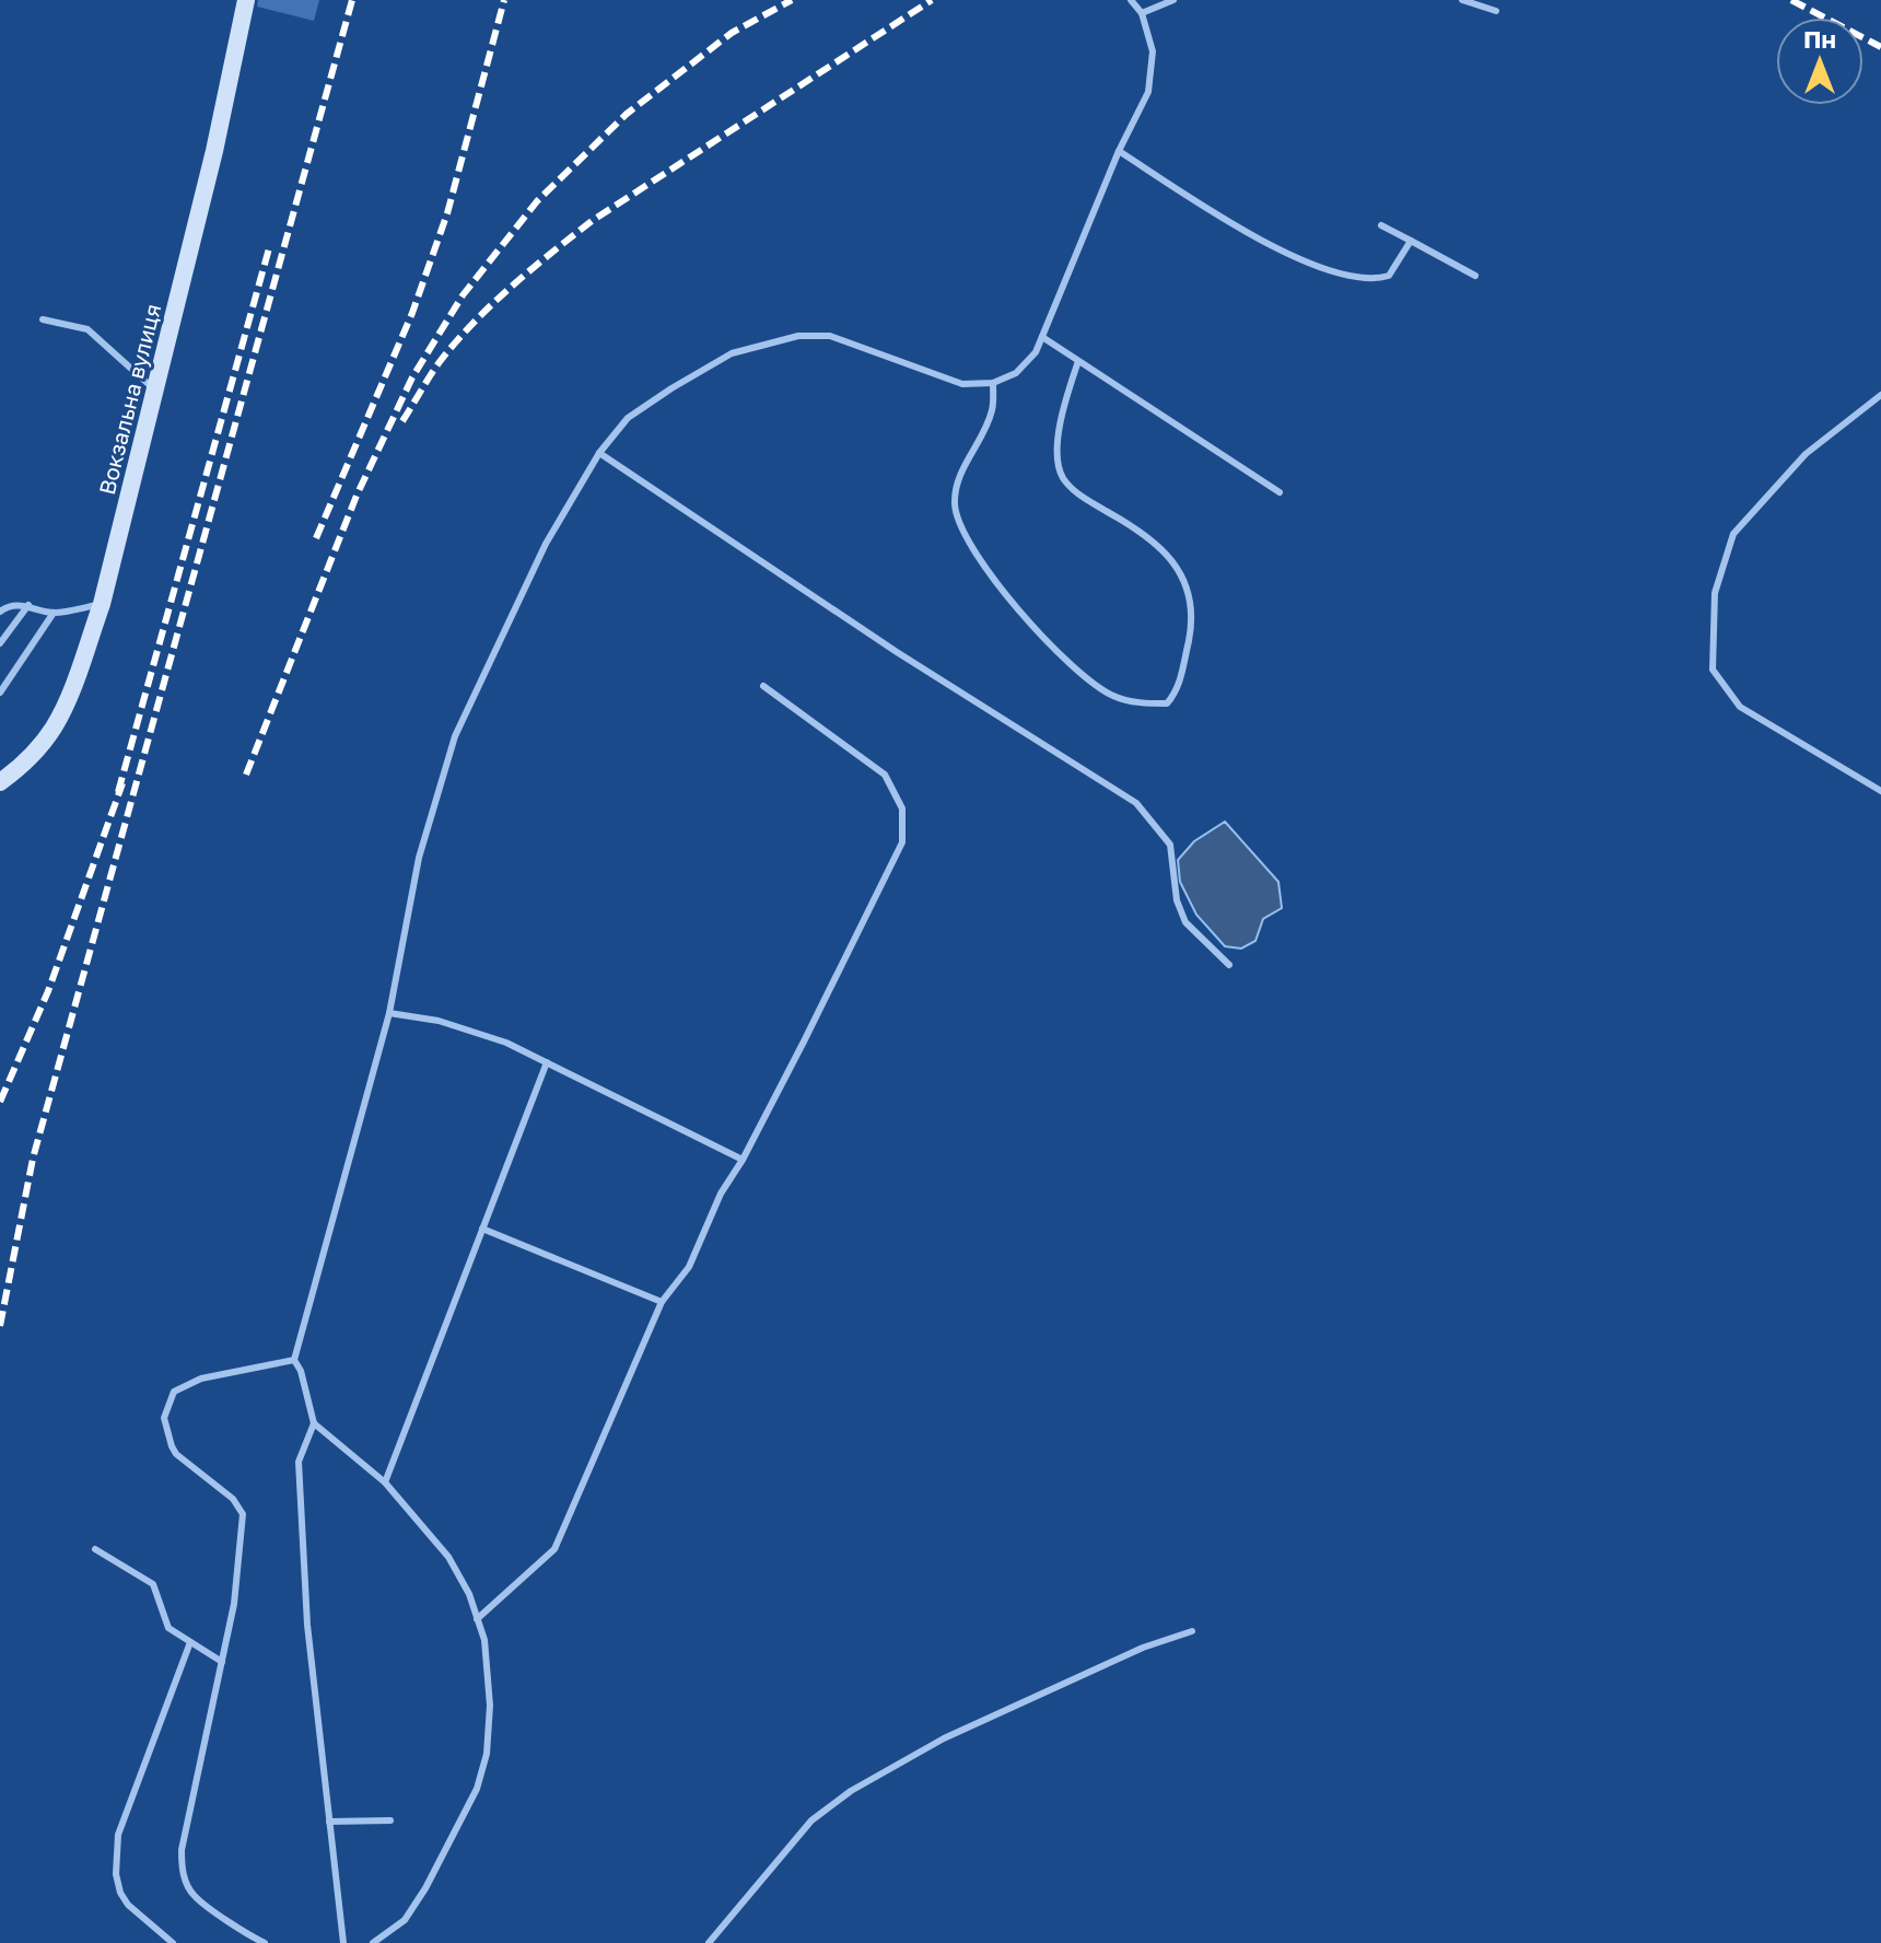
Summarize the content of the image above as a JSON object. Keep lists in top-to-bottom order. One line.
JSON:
{"streets":{"main road":["Вокзальна вулиця"]},"north":"top"}
